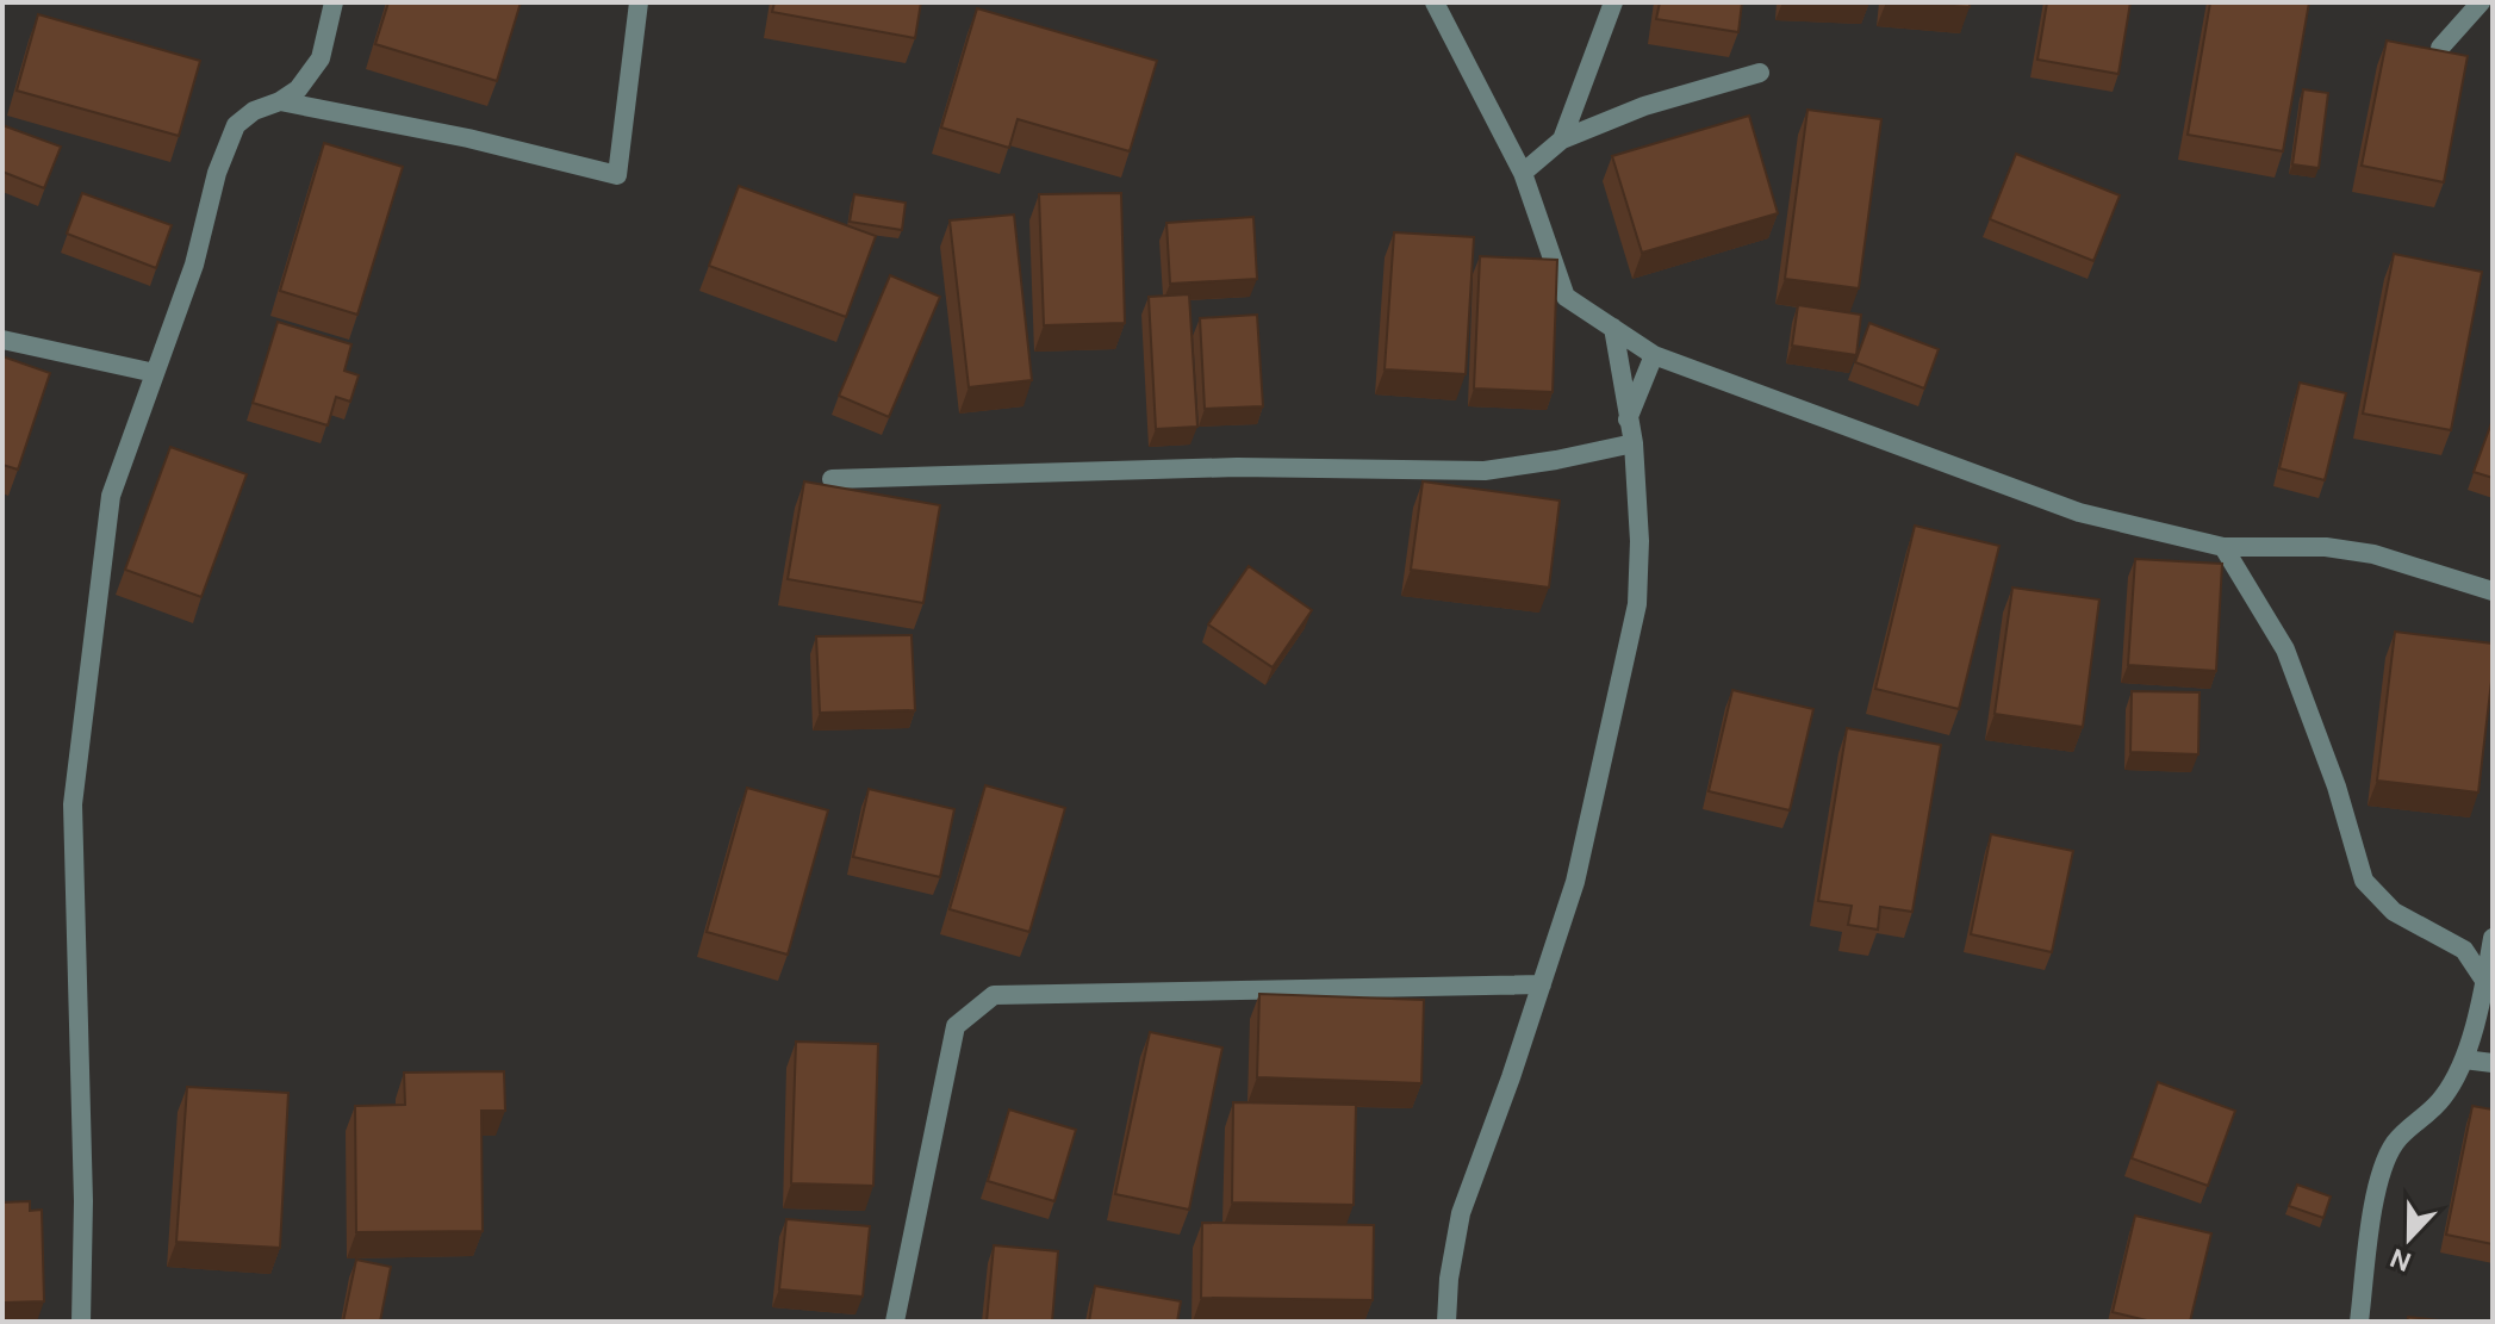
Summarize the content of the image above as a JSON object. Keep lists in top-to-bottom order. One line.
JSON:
{"north":"bottom"}
